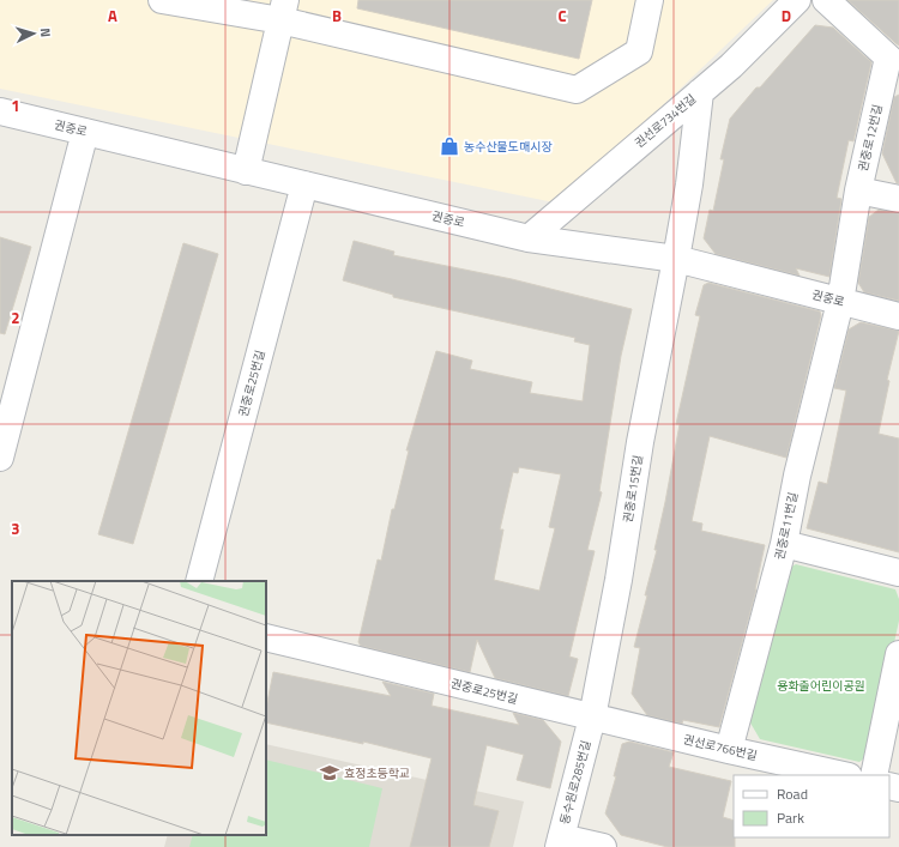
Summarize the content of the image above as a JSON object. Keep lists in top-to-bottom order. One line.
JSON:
{"streets":{"street":["권선로734번길","권중로","권중로12번길","권중로25번길","권중로15번길","권중로11번길","권선로766번길","동수원로285번길"]},"crossings":[["권선로734번길","권중로"],["권선로734번길","권중로15번길"],["권중로","권중로12번길"],["권중로","권중로25번길"],["권중로","권중로15번길"],["권중로","권중로11번길"],["권중로12번길","권중로11번길"],["권중로25번길","권중로15번길"],["권중로25번길","권선로766번길"],["권중로25번길","동수원로285번길"],["권중로15번길","권선로766번길"],["권중로15번길","동수원로285번길"],["권중로11번길","권선로766번길"],["권선로766번길","동수원로285번길"]],"parks":["용화출어린이공원"],"places":{"shop":["농수산물도매시장"],"school or university":["효정초등학교"]},"legend":["Road","Park"],"north":"right","grid":{"columns":["A","B","C","D"],"rows":["1","2","3"]}}
